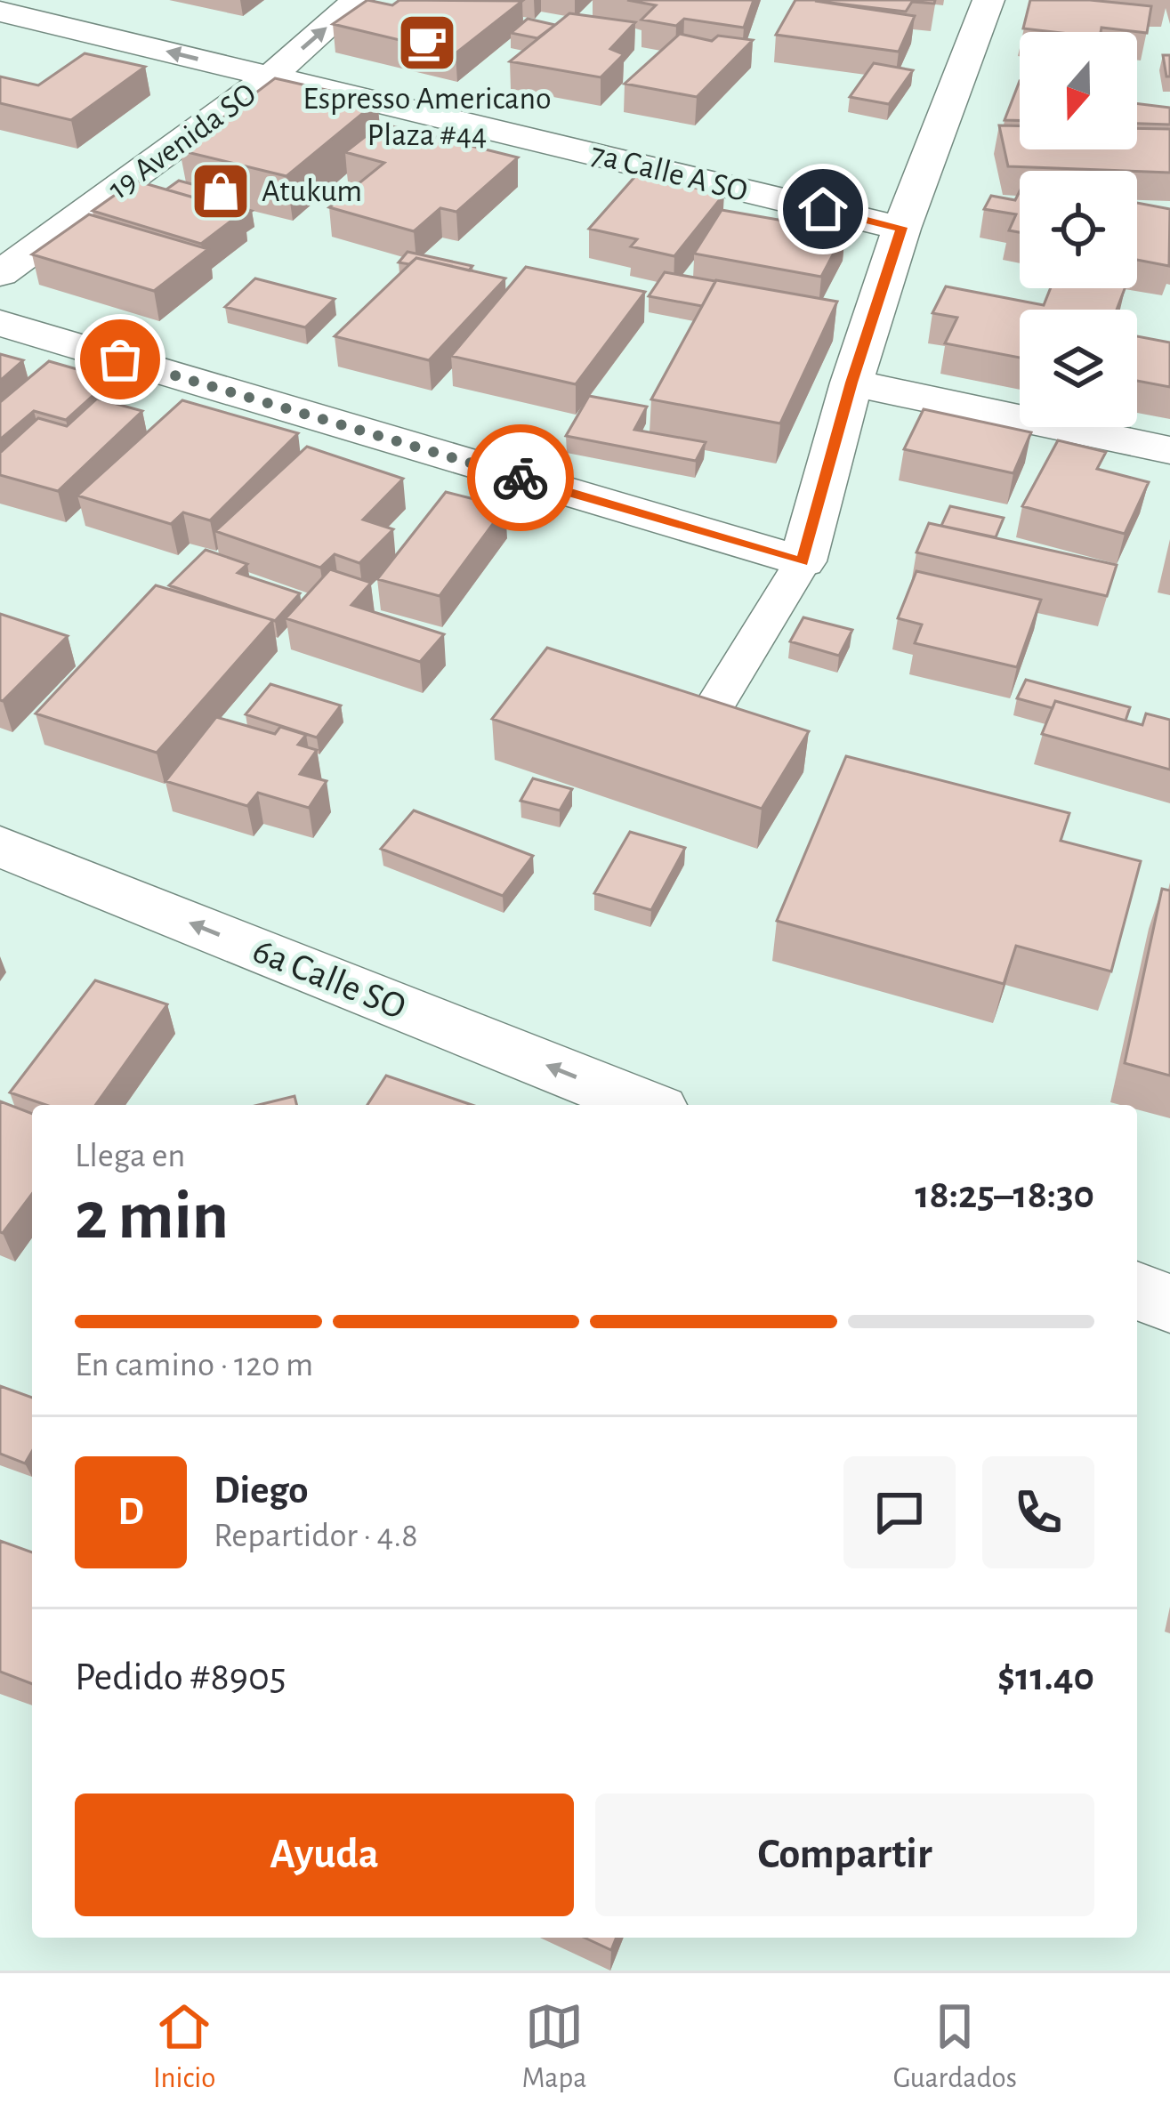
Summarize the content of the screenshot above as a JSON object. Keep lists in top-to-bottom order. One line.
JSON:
{"streets":{"street":["19 Avenida SO","7a Calle A SO","6a Calle SO"]},"crossings":[["19 Avenida SO","7a Calle A SO"]],"places":{"cafe":["Espresso Americano Plaza #44"],"shop":["Atukum"]},"north":"bottom","page":{"heading":["2 min","Llega en","18:25–18:30"],"panel":["Diego","Repartidor · 4.8","Pedido #8905","$11.40"],"bar":"En camino · 120 m","round":"D","buttons":["Ayuda","Compartir"],"tabs":["Inicio","Mapa","Guardados"]}}
